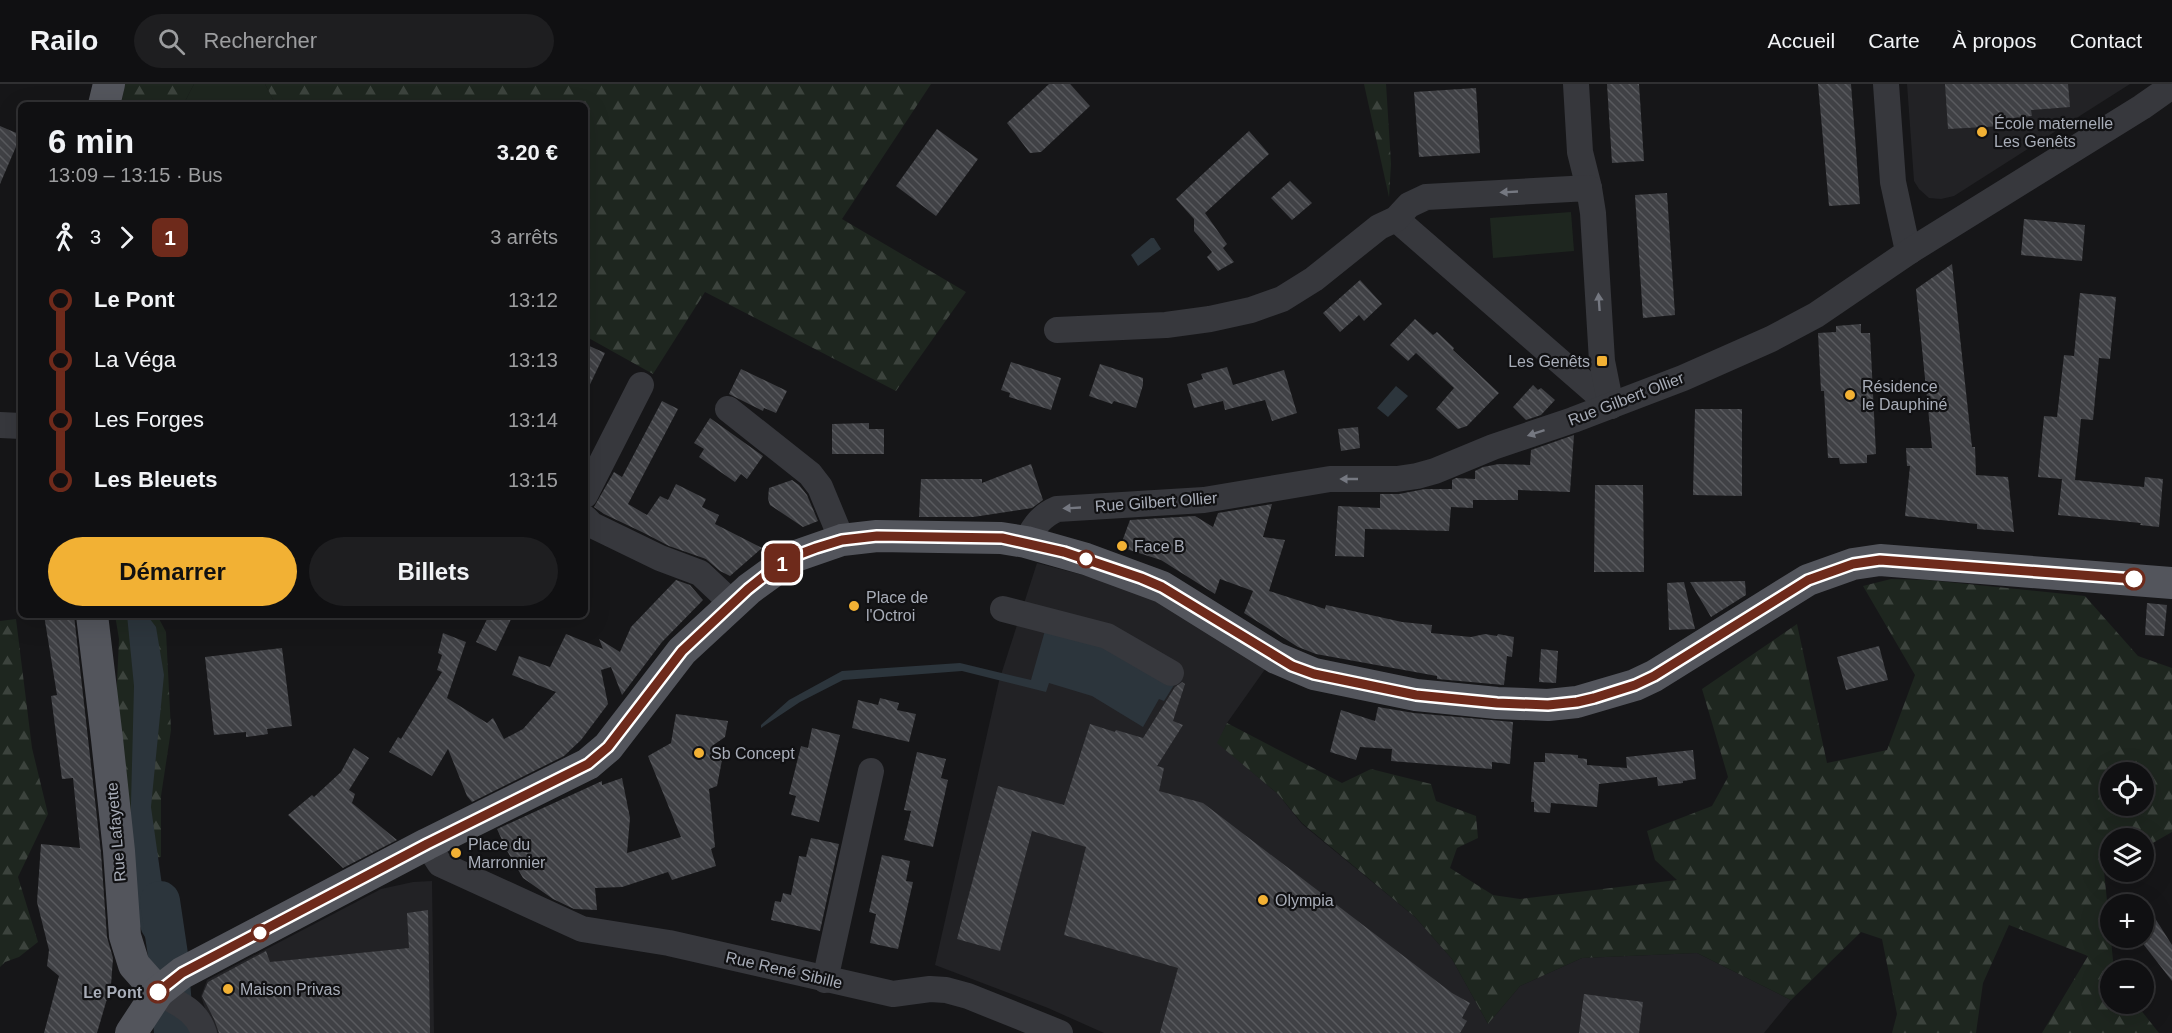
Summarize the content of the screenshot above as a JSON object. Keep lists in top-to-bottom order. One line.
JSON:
{"streets":{"main road":["Rue Lafayette"],"street":["Rue Gilbert Ollier","Rue René Sibille"]},"places":{"other":["École maternelle Les Genêts","Résidence le Dauphiné","Face B","Place de l'Octroi","Sb Concept","Place du Marronnier","Olympia","Maison Privas","Le Pont"],"transit":["Les Genêts"]},"lines":["bus line 1"],"page":{"header":"Railo","search":"Rechercher","nav":["Accueil","Carte","À propos","Contact"],"on_map":"1","heading":["6 min","13:09 – 13:15 · Bus","3.20 €"],"legs":["3","1","3 arrêts"],"list":[{"name":"Le Pont","value":"13:12"},{"name":"La Véga","value":"13:13"},{"name":"Les Forges","value":"13:14"},{"name":"Les Bleuets","value":"13:15"}],"buttons":["Démarrer","Billets"],"map_buttons":["+","−"]}}
